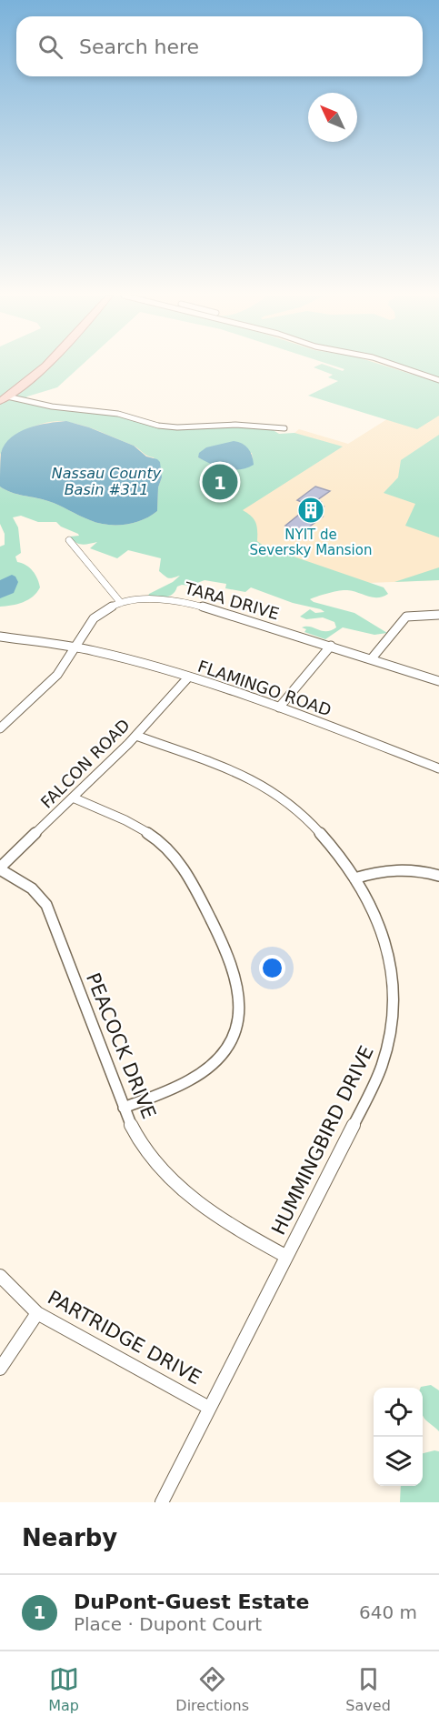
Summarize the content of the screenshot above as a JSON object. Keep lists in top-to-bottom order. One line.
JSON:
{"streets":{"street":["TARA DRIVE","FLAMINGO ROAD","FALCON ROAD","PEACOCK DRIVE","HUMMINGBIRD DRIVE","PARTRIDGE DRIVE"]},"crossings":[["TARA DRIVE","FLAMINGO ROAD"],["FLAMINGO ROAD","FALCON ROAD"],["FALCON ROAD","PEACOCK DRIVE"],["FALCON ROAD","HUMMINGBIRD DRIVE"],["PEACOCK DRIVE","HUMMINGBIRD DRIVE"],["HUMMINGBIRD DRIVE","PARTRIDGE DRIVE"]],"water":["Nassau County Basin #311"],"places":{"building":["NYIT de Seversky Mansion"]},"north":"top left","page":{"search":"Search here","pins":"1","heading":"Nearby","list":[{"mark":"1","name":"DuPont-Guest Estate","note":"Place · Dupont Court","value":"640 m"}],"nav":["Map","Directions","Saved"]}}
